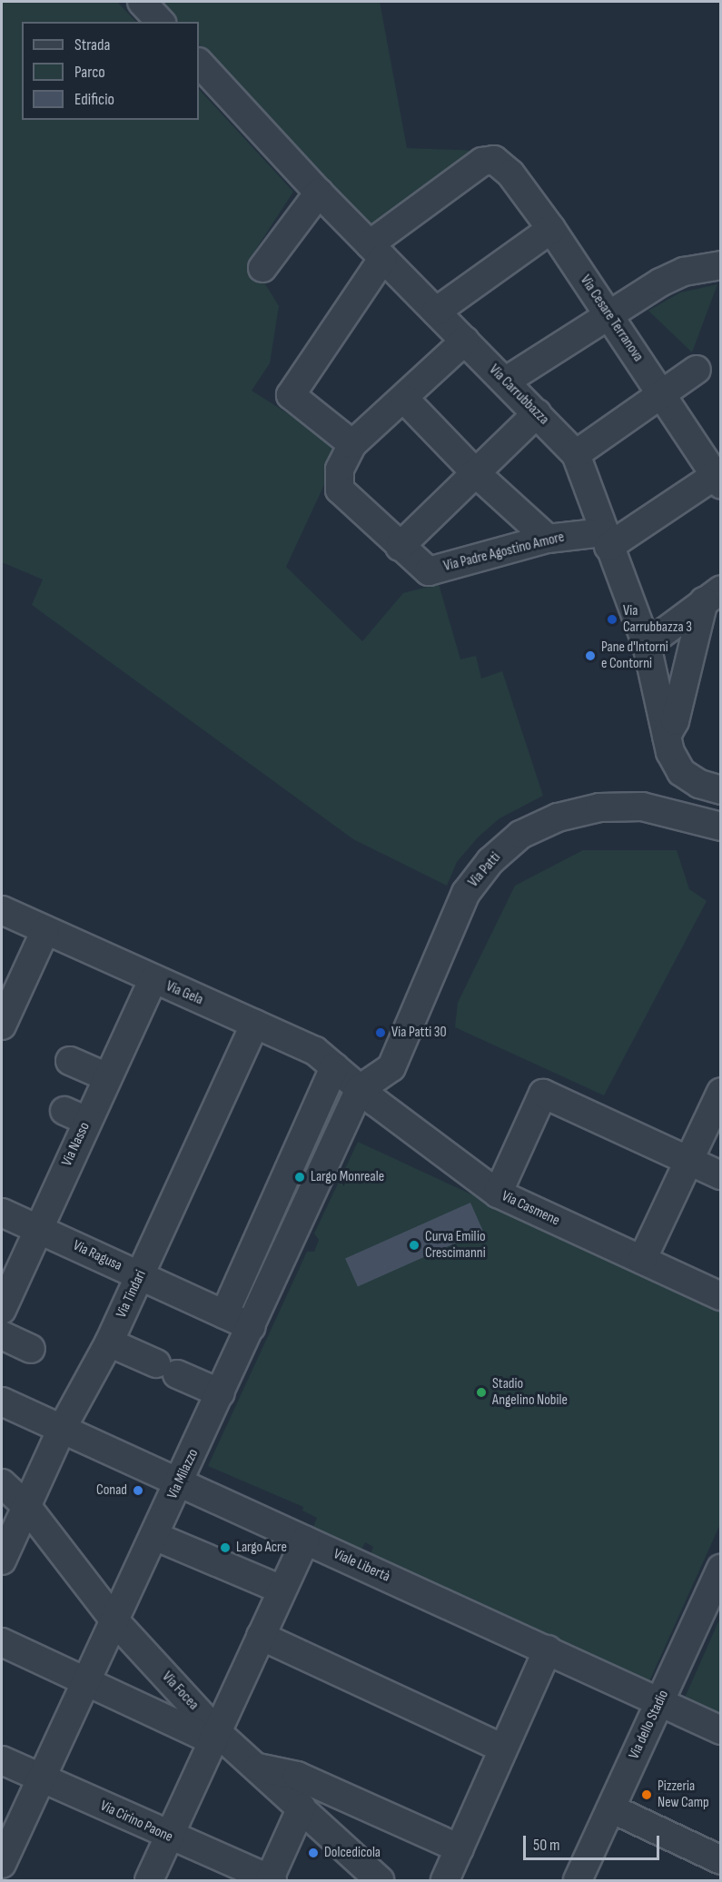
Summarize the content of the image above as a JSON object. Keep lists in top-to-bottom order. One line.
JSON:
{"streets":{"street":["Via Cesare Terranova","Via Carrubbazza","Via Padre Agostino Amore","Via Patti","Via Gela","Via Nasso","Via Casmene","Via Ragusa","Via Tindari","Via Milazzo","Viale Libertà","Via Focea","Via dello Stadio","Via Cirino Paone"]},"crossings":[["Via Cesare Terranova","Via Carrubbazza"],["Via Carrubbazza","Via Padre Agostino Amore"],["Via Patti","Via Gela"],["Via Patti","Via Casmene"],["Via Patti","Via Milazzo"],["Via Gela","Via Nasso"],["Via Gela","Via Casmene"],["Via Gela","Via Tindari"],["Via Gela","Via Milazzo"],["Via Nasso","Via Ragusa"],["Via Casmene","Via Milazzo"],["Via Ragusa","Via Tindari"],["Via Ragusa","Via Milazzo"],["Via Tindari","Viale Libertà"],["Via Tindari","Via Focea"],["Via Milazzo","Viale Libertà"],["Via Milazzo","Via Focea"],["Via Milazzo","Via Cirino Paone"],["Viale Libertà","Via dello Stadio"]],"places":["Via Carrubbazza 3","Pane d'Intorni e Contorni","Via Patti 30","Largo Monreale","Curva Emilio Crescimanni","Stadio Angelino Nobile","Conad","Largo Acre","Pizzeria New Camp","Dolcedicola"],"legend":["Strada","Parco","Edificio"],"scale_bar":"50 m"}
